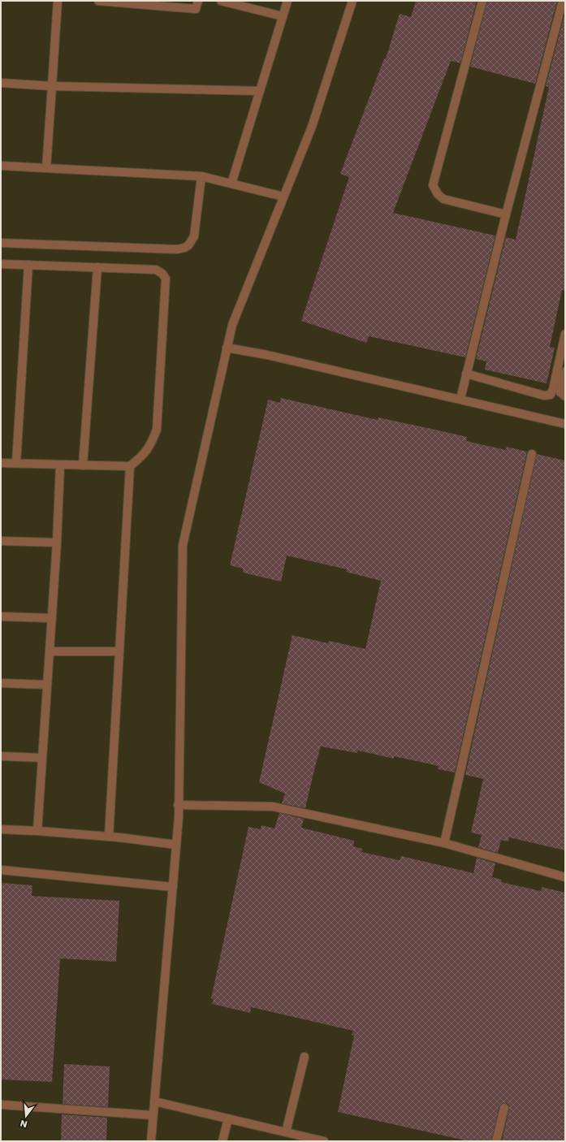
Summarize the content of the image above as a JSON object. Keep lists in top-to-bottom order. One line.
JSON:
{"north":"bottom"}
